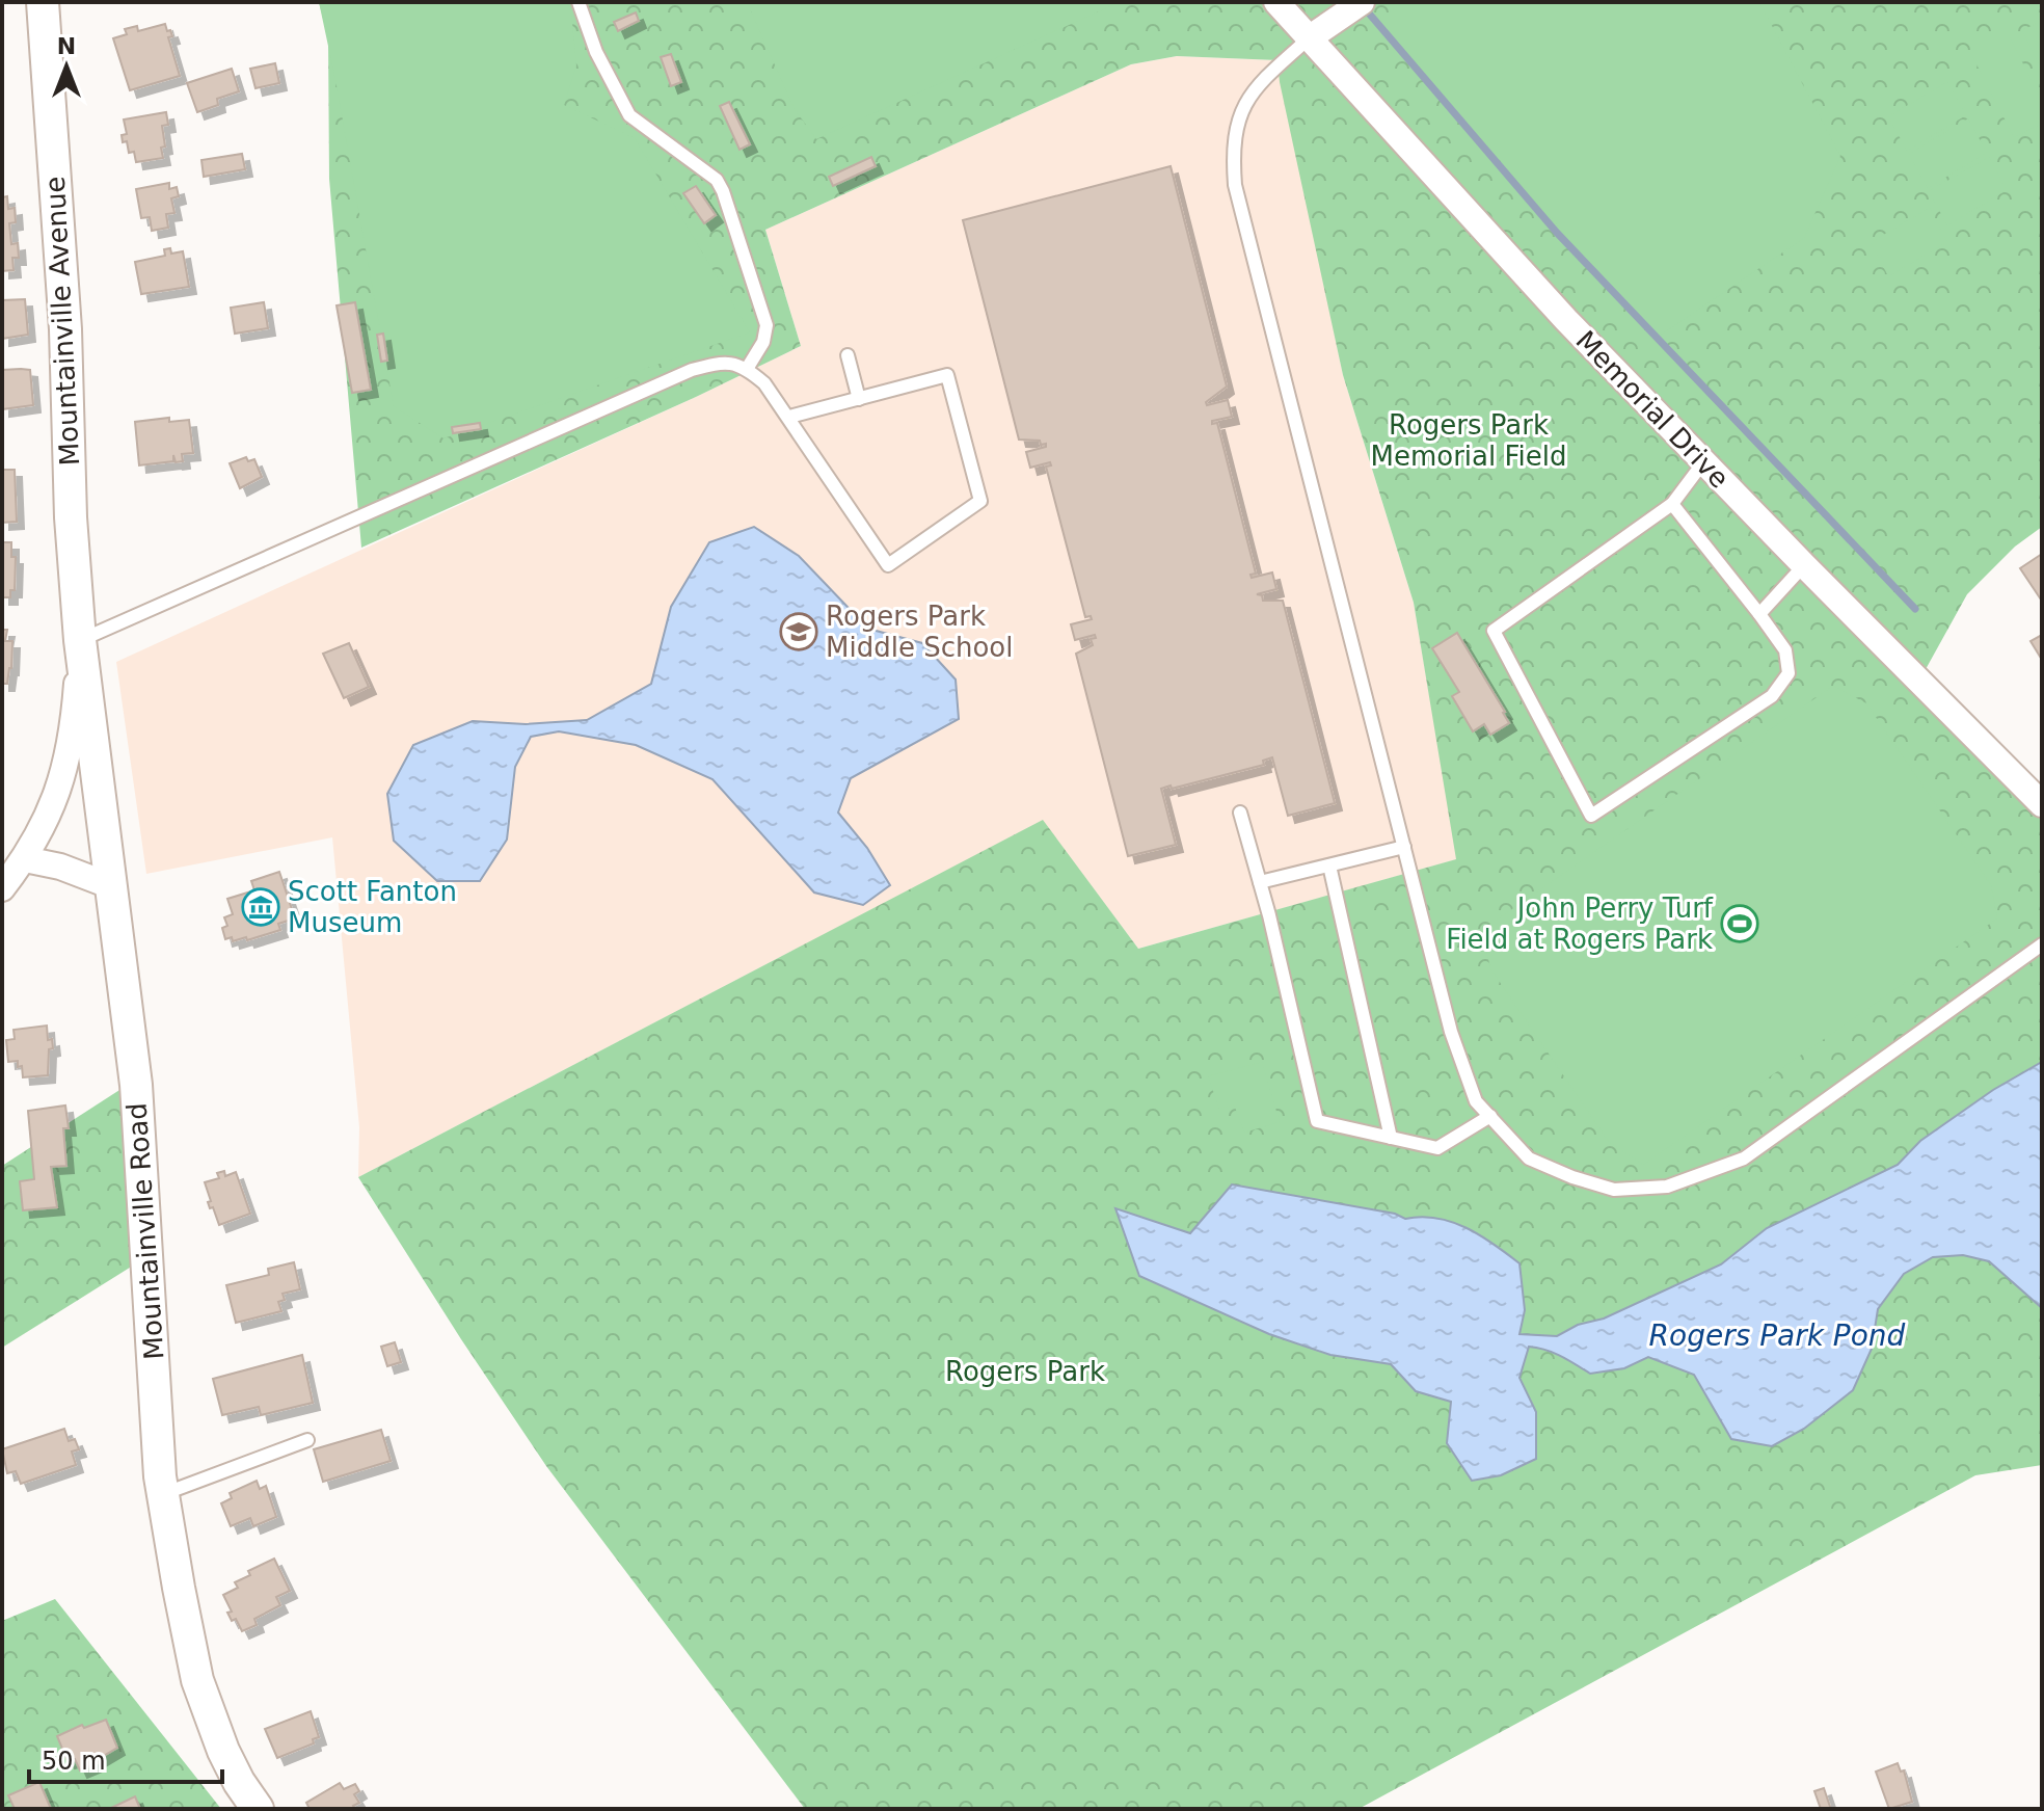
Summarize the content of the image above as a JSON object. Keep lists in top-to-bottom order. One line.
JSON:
{"streets":{"street":["Mountainville Avenue","Memorial Drive","Mountainville Road"]},"crossings":[["Mountainville Avenue","Mountainville Road"]],"water":["Rogers Park Pond"],"parks":["Rogers Park Memorial Field","Rogers Park"],"places":{"school or university":["Rogers Park Middle School"],"museum":["Scott Fanton Museum"],"sports":["John Perry Turf Field at Rogers Park"]},"scale_bar":"50 m","north":"top"}
